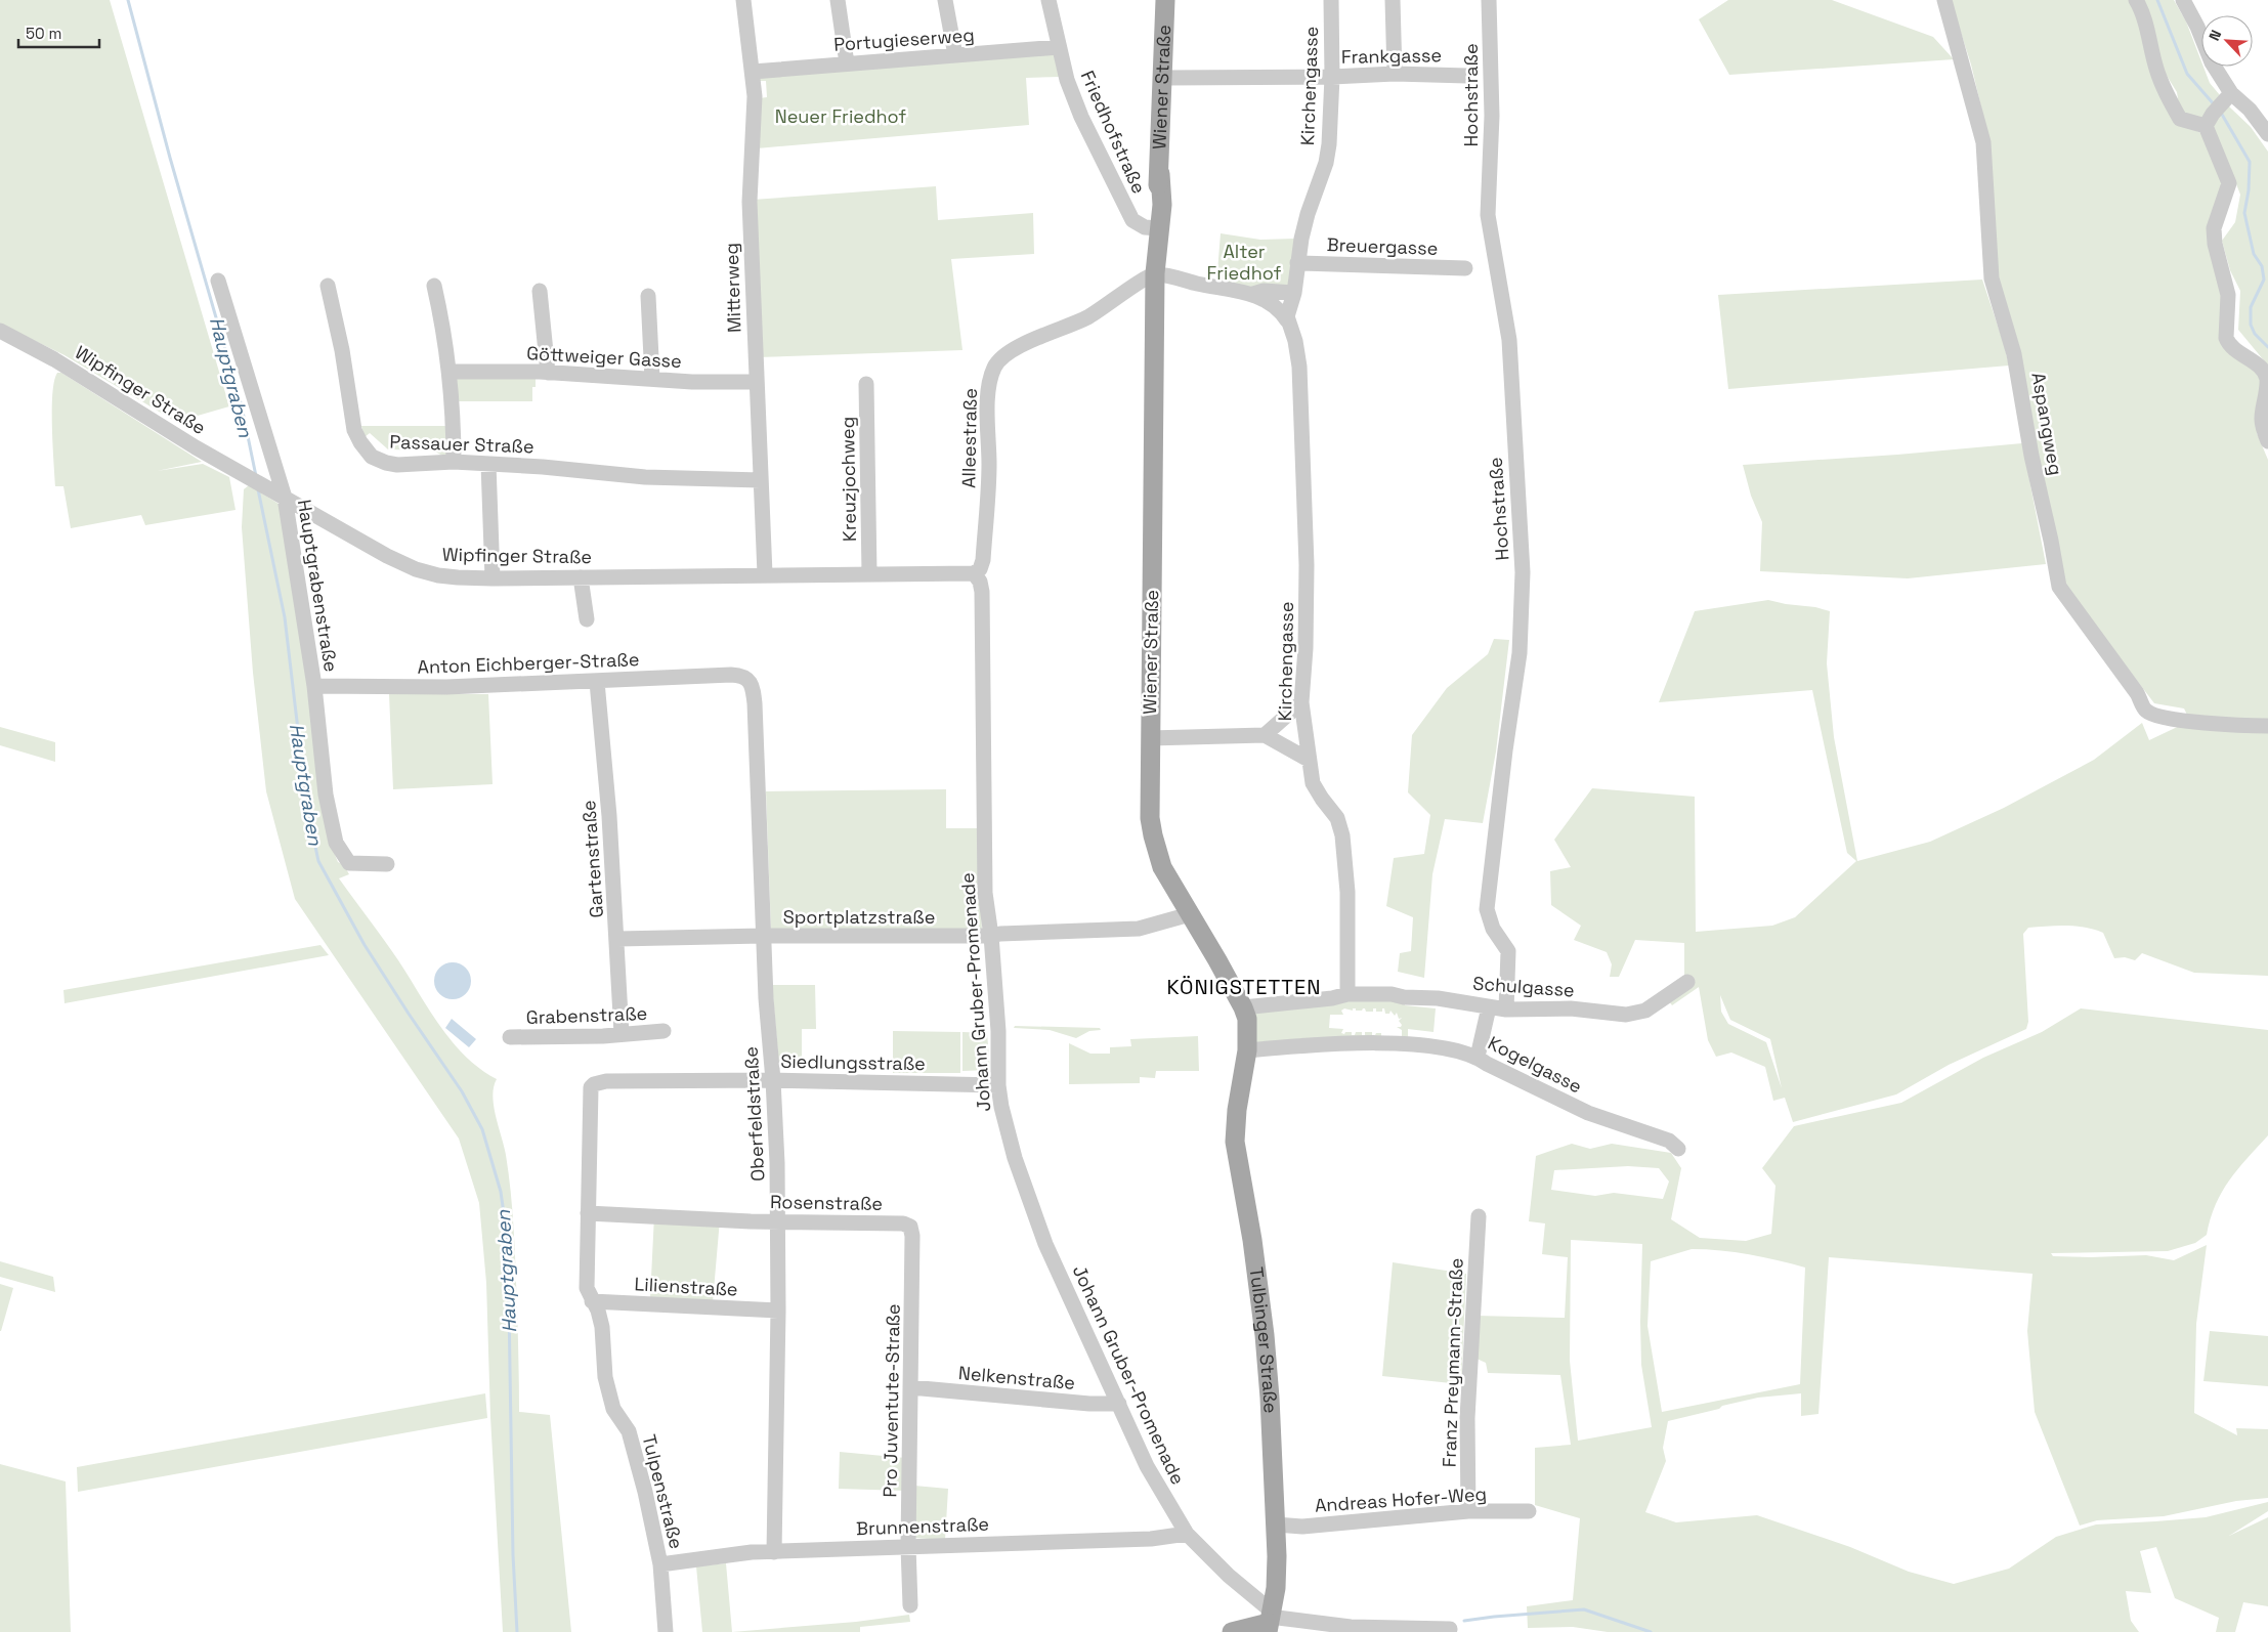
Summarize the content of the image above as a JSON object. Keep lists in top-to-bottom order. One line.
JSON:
{"streets":{"main road":["Wiener Straße","Tulbinger Straße"],"street":["Portugieserweg","Frankgasse","Kirchengasse","Hochstraße","Friedhofstraße","Breuergasse","Mitterweg","Göttweiger Gasse","Wipfinger Straße","Aspangweg","Alleestraße","Passauer Straße","Kreuzjochweg","Hauptgrabenstraße","Anton Eichberger-Straße","Gartenstraße","Sportplatzstraße","Schulgasse","Johann Gruber-Promenade","Grabenstraße","Siedlungsstraße","Kogelgasse","Oberfeldstraße","Rosenstraße","Lilienstraße","Franz Preymann-Straße","Nelkenstraße","Pro Juventute-Straße","Tulpenstraße","Andreas Hofer-Weg","Brunnenstraße"]},"crossings":[["Portugieserweg","Friedhofstraße"],["Portugieserweg","Mitterweg"],["Frankgasse","Kirchengasse"],["Frankgasse","Wiener Straße"],["Kirchengasse","Wiener Straße"],["Kirchengasse","Breuergasse"],["Kirchengasse","Alleestraße"],["Kirchengasse","Schulgasse"],["Wiener Straße","Friedhofstraße"],["Wiener Straße","Alleestraße"],["Wiener Straße","Sportplatzstraße"],["Wiener Straße","Schulgasse"],["Wiener Straße","Tulbinger Straße"],["Hochstraße","Schulgasse"],["Mitterweg","Göttweiger Gasse"],["Mitterweg","Wipfinger Straße"],["Mitterweg","Passauer Straße"],["Wipfinger Straße","Alleestraße"],["Wipfinger Straße","Kreuzjochweg"],["Wipfinger Straße","Hauptgrabenstraße"],["Wipfinger Straße","Johann Gruber-Promenade"],["Alleestraße","Johann Gruber-Promenade"],["Hauptgrabenstraße","Anton Eichberger-Straße"],["Anton Eichberger-Straße","Gartenstraße"],["Anton Eichberger-Straße","Oberfeldstraße"],["Gartenstraße","Sportplatzstraße"],["Gartenstraße","Grabenstraße"],["Sportplatzstraße","Johann Gruber-Promenade"],["Sportplatzstraße","Oberfeldstraße"],["Schulgasse","Tulbinger Straße"],["Johann Gruber-Promenade","Siedlungsstraße"],["Johann Gruber-Promenade","Tulbinger Straße"],["Johann Gruber-Promenade","Nelkenstraße"],["Johann Gruber-Promenade","Brunnenstraße"],["Siedlungsstraße","Oberfeldstraße"],["Siedlungsstraße","Tulpenstraße"],["Kogelgasse","Tulbinger Straße"],["Oberfeldstraße","Rosenstraße"],["Oberfeldstraße","Lilienstraße"],["Oberfeldstraße","Brunnenstraße"],["Rosenstraße","Pro Juventute-Straße"],["Rosenstraße","Tulpenstraße"],["Lilienstraße","Tulpenstraße"],["Tulbinger Straße","Andreas Hofer-Weg"],["Franz Preymann-Straße","Andreas Hofer-Weg"],["Nelkenstraße","Pro Juventute-Straße"],["Pro Juventute-Straße","Brunnenstraße"],["Tulpenstraße","Brunnenstraße"]],"districts":["KÖNIGSTETTEN"],"water":["Hauptgraben"],"parks":["Neuer Friedhof","Alter Friedhof"],"scale_bar":"50 m","north":"top left"}
